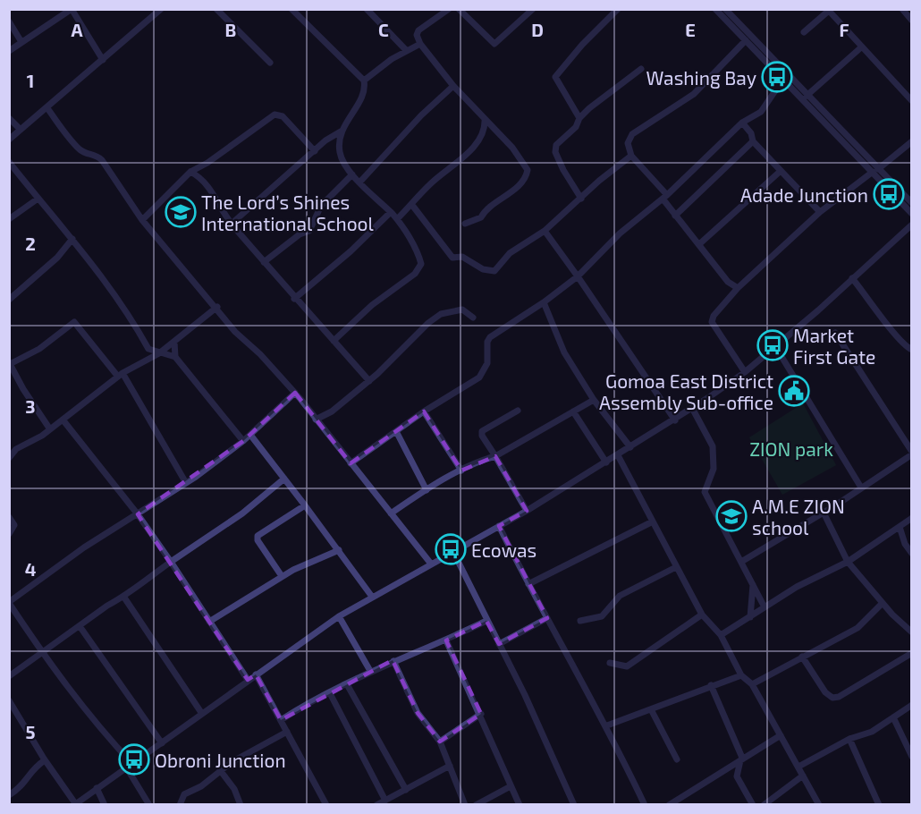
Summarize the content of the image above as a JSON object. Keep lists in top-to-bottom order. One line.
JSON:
{"parks":["ZION park"],"places":{"bus stop":["Washing Bay","Adade Junction","Market First Gate","Ecowas","Obroni Junction"],"school or university":["The Lord’s Shines International School","A.M.E ZION school"],"public building":["Gomoa East District Assembly Sub-office"]},"grid":{"columns":["A","B","C","D","E","F"],"rows":["1","2","3","4","5"]}}
